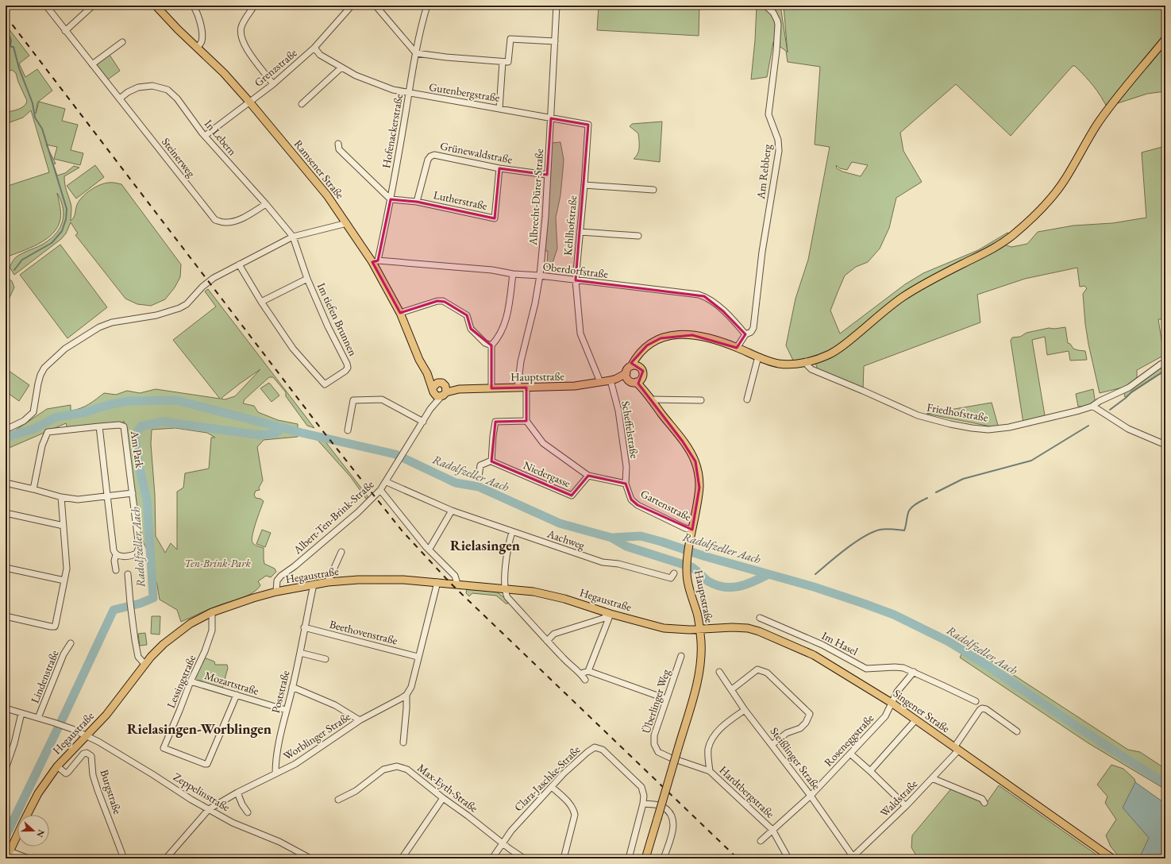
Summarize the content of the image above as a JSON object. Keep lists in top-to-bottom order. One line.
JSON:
{"streets":{"main road":["Ramsener Straße","Hauptstraße","Hegaustraße","Singener Straße"],"street":["Grenzstraße","Gutenbergstraße","Hofenackerstraße","In Lebern","Grünewaldstraße","Steinerweg","Am Rebberg","Albrecht-Dürer-Straße","Lutherstraße","Kehlhofstraße","Oberdorfstraße","Im tiefen Brunnen","Friedhofstraße","Scheffelstraße","Am Park","Niedergasse","Gartenstraße","Albert-Ten-Brink-Straße","Aachweg","Beethovenstraße","Im Hasel","Lindenstraße","Lessingstraße","Mozartstraße","Poststraße","Überlinger Weg","Worblinger Straße","Roseneggstraße","Steißlinger Straße","Clara-Jaschke-Straße","Max-Eyth-Straße","Burgstraße","Zeppelinstraße","Hardtbergstraße","Waldstraße"]},"crossings":[["Grenzstraße","Gutenbergstraße"],["Grenzstraße","In Lebern"],["Grenzstraße","Ramsener Straße"],["Gutenbergstraße","Hofenackerstraße"],["Gutenbergstraße","Albrecht-Dürer-Straße"],["Gutenbergstraße","Kehlhofstraße"],["Hofenackerstraße","Ramsener Straße"],["Hofenackerstraße","Lutherstraße"],["Hofenackerstraße","Oberdorfstraße"],["In Lebern","Steinerweg"],["In Lebern","Im tiefen Brunnen"],["Grünewaldstraße","Albrecht-Dürer-Straße"],["Grünewaldstraße","Lutherstraße"],["Ramsener Straße","Oberdorfstraße"],["Ramsener Straße","Hauptstraße"],["Ramsener Straße","Albert-Ten-Brink-Straße"],["Am Rebberg","Oberdorfstraße"],["Albrecht-Dürer-Straße","Oberdorfstraße"],["Albrecht-Dürer-Straße","Hauptstraße"],["Kehlhofstraße","Oberdorfstraße"],["Kehlhofstraße","Hauptstraße"],["Hauptstraße","Scheffelstraße"],["Hauptstraße","Gartenstraße"],["Hauptstraße","Albert-Ten-Brink-Straße"],["Hauptstraße","Hegaustraße"],["Hauptstraße","Singener Straße"],["Scheffelstraße","Gartenstraße"],["Albert-Ten-Brink-Straße","Aachweg"],["Albert-Ten-Brink-Straße","Hegaustraße"],["Hegaustraße","Lindenstraße"],["Hegaustraße","Lessingstraße"],["Hegaustraße","Poststraße"],["Hegaustraße","Singener Straße"],["Hegaustraße","Burgstraße"],["Hegaustraße","Zeppelinstraße"],["Beethovenstraße","Poststraße"],["Lindenstraße","Zeppelinstraße"],["Lessingstraße","Mozartstraße"],["Mozartstraße","Poststraße"],["Poststraße","Worblinger Straße"],["Überlinger Weg","Hardtbergstraße"],["Singener Straße","Roseneggstraße"],["Singener Straße","Waldstraße"],["Worblinger Straße","Zeppelinstraße"],["Roseneggstraße","Steißlinger Straße"],["Roseneggstraße","Hardtbergstraße"],["Steißlinger Straße","Waldstraße"],["Clara-Jaschke-Straße","Max-Eyth-Straße"]],"districts":["Rielasingen","Rielasingen-Worblingen"],"water":["Radolfzeller Aach"],"parks":["Ten-Brink-Park"],"north":"right"}
